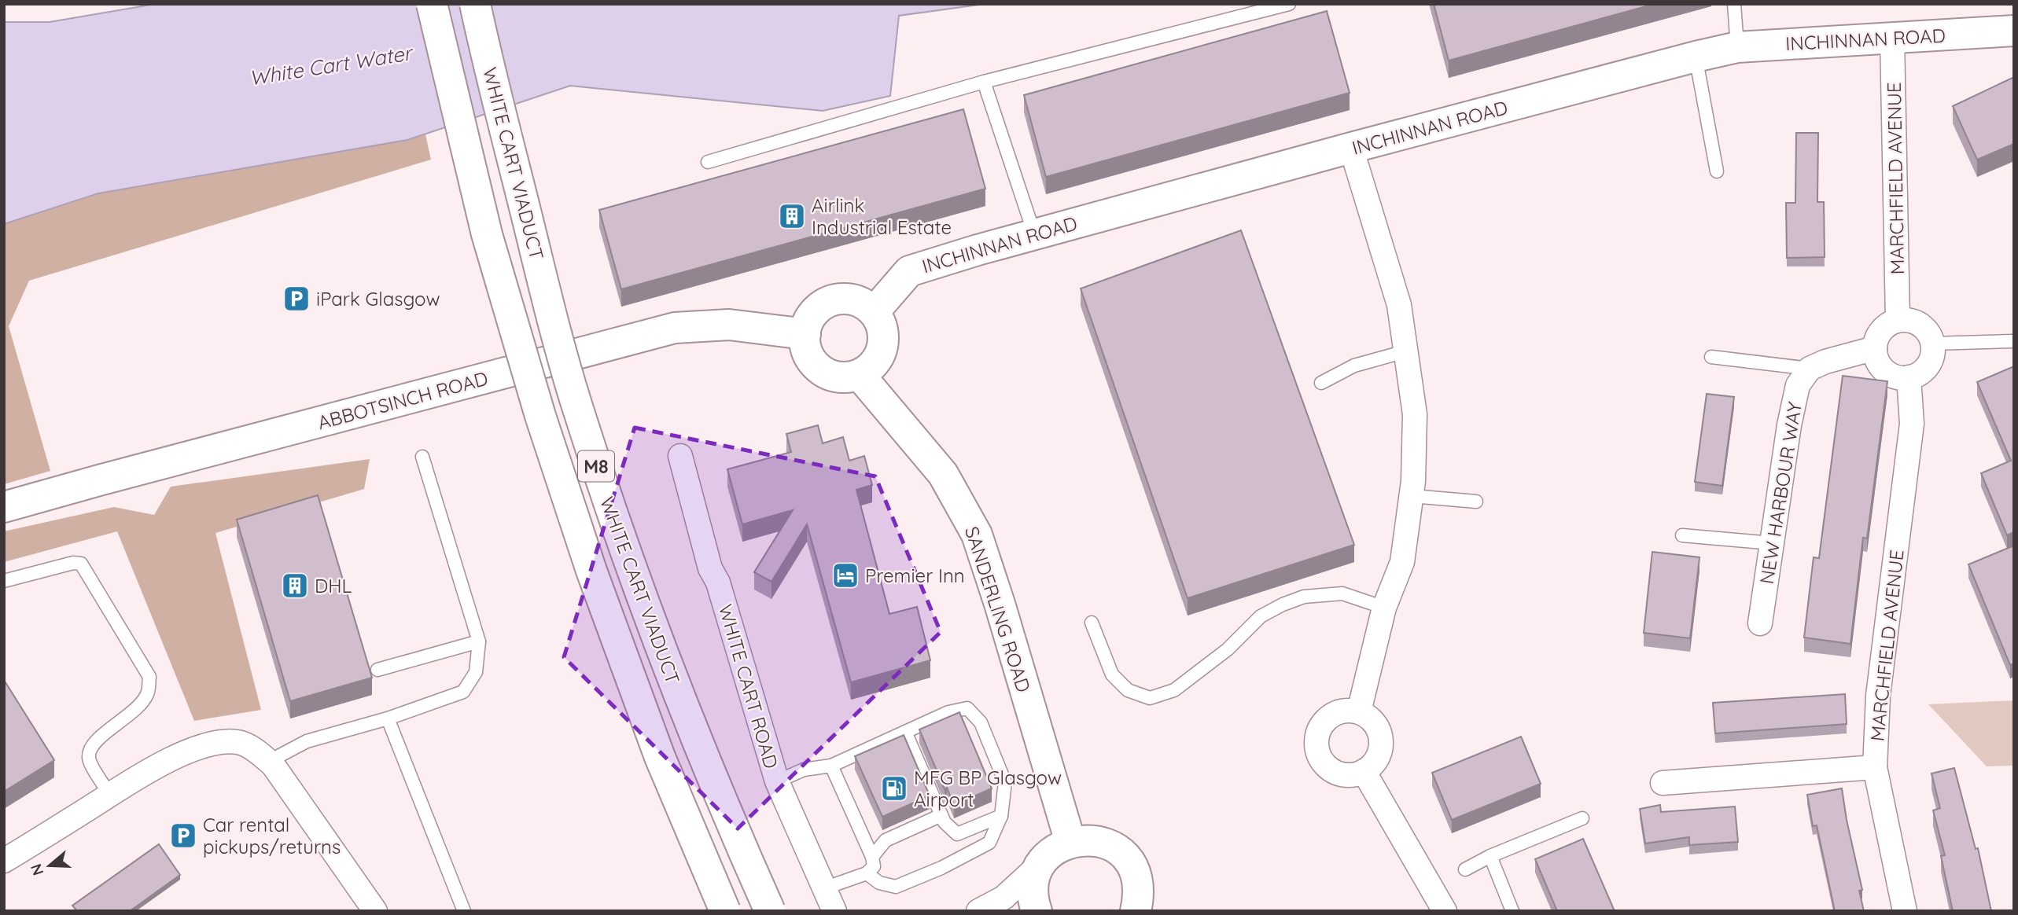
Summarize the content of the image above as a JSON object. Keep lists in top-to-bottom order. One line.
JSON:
{"streets":{"main road":["INCHINNAN ROAD","WHITE CART VIADUCT","ABBOTSINCH ROAD","M8","SANDERLING ROAD"],"street":["MARCHFIELD AVENUE","NEW HARBOUR WAY","WHITE CART ROAD"]},"crossings":[["INCHINNAN ROAD","MARCHFIELD AVENUE"],["INCHINNAN ROAD","ABBOTSINCH ROAD"],["INCHINNAN ROAD","SANDERLING ROAD"],["ABBOTSINCH ROAD","SANDERLING ROAD"]],"water":["White Cart Water"],"places":{"building":["Airlink Industrial Estate","DHL"],"parking":["iPark Glasgow","Car rental pickups/returns"],"hotel":["Premier Inn"],"fuel station":["MFG BP Glasgow Airport"]},"north":"left"}
